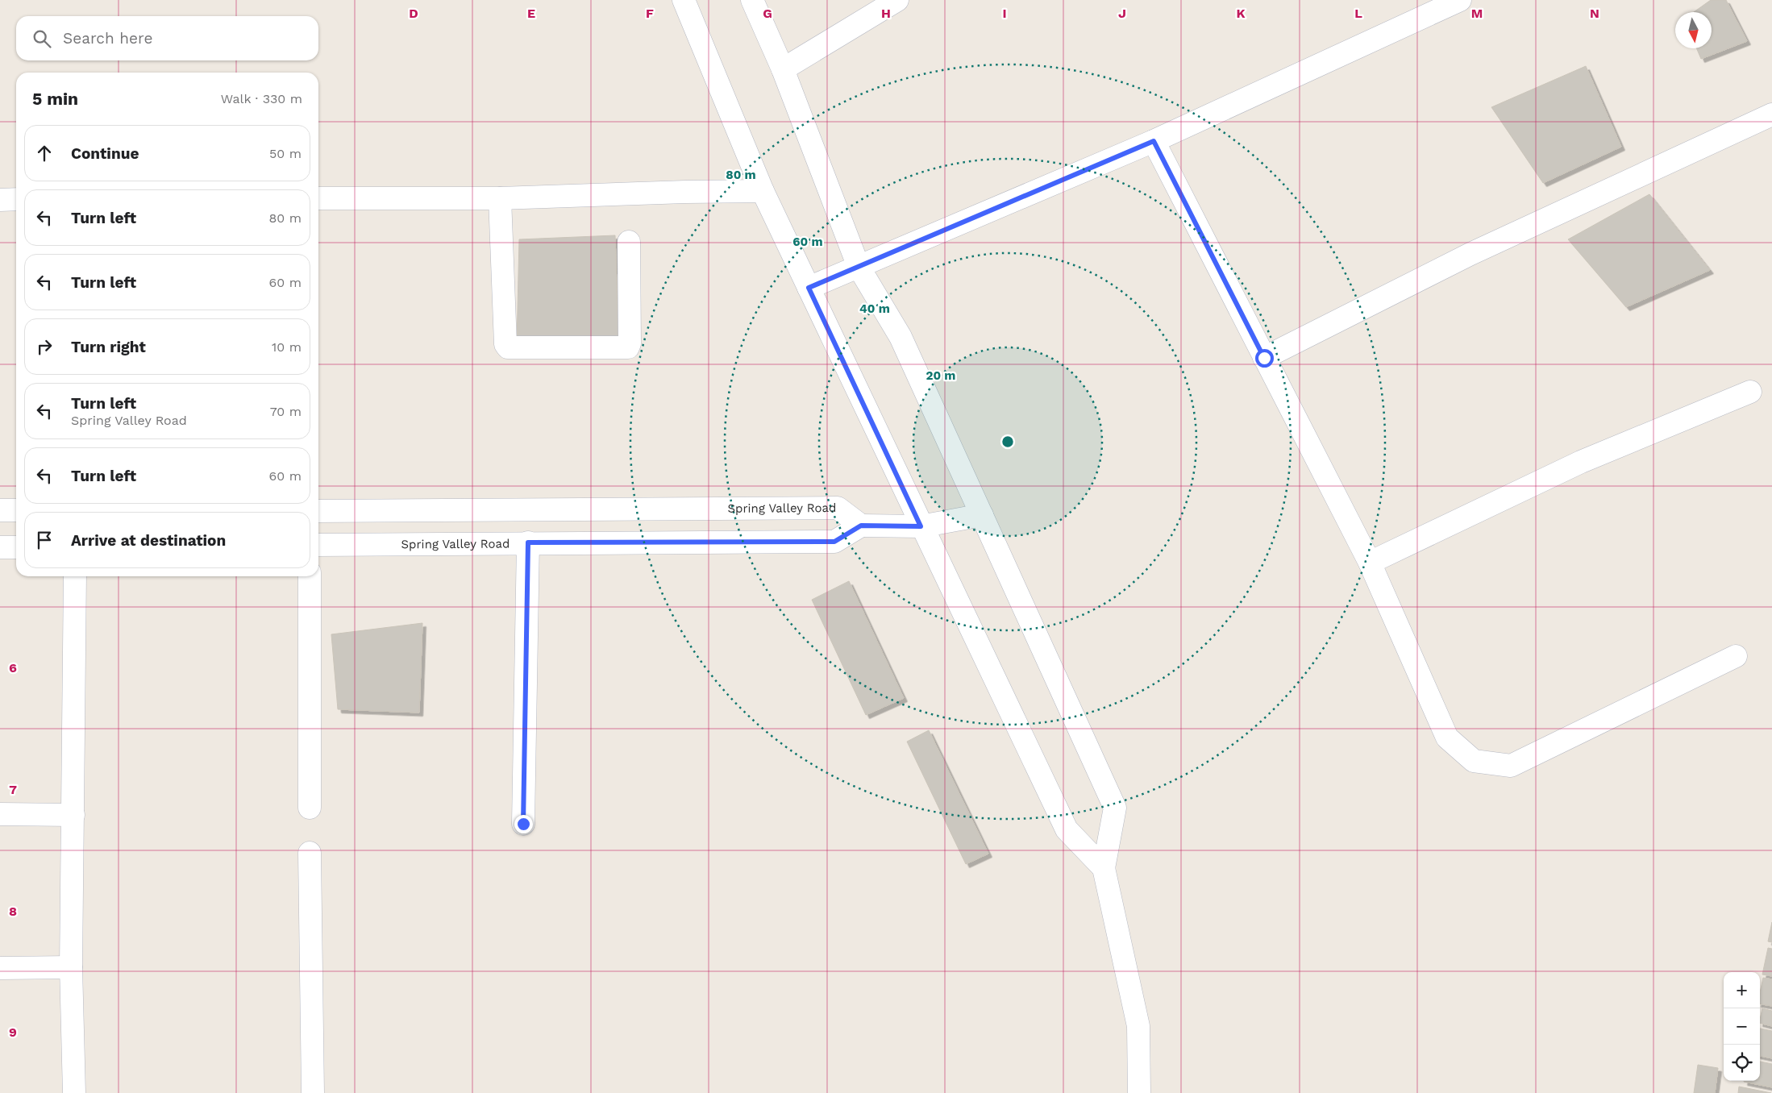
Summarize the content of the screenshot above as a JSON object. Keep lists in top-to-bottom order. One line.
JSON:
{"streets":{"street":["Spring Valley Road"]},"north":"bottom","page":{"search":"Search here","heading":["5 min","Walk · 330 m"],"list":[["Continue","50 m"],["Turn left","80 m"],["Turn left","60 m"],["Turn right","10 m"],["Turn left","Spring Valley Road","70 m"],["Turn left","60 m"],"Arrive at destination"],"map_buttons":["+","−"]},"grid":{"columns":["D","E","F","G","H","I","J","K","L","M","N"],"rows":["6","7","8","9"]},"rings":["80 m","60 m","40 m","20 m"]}
